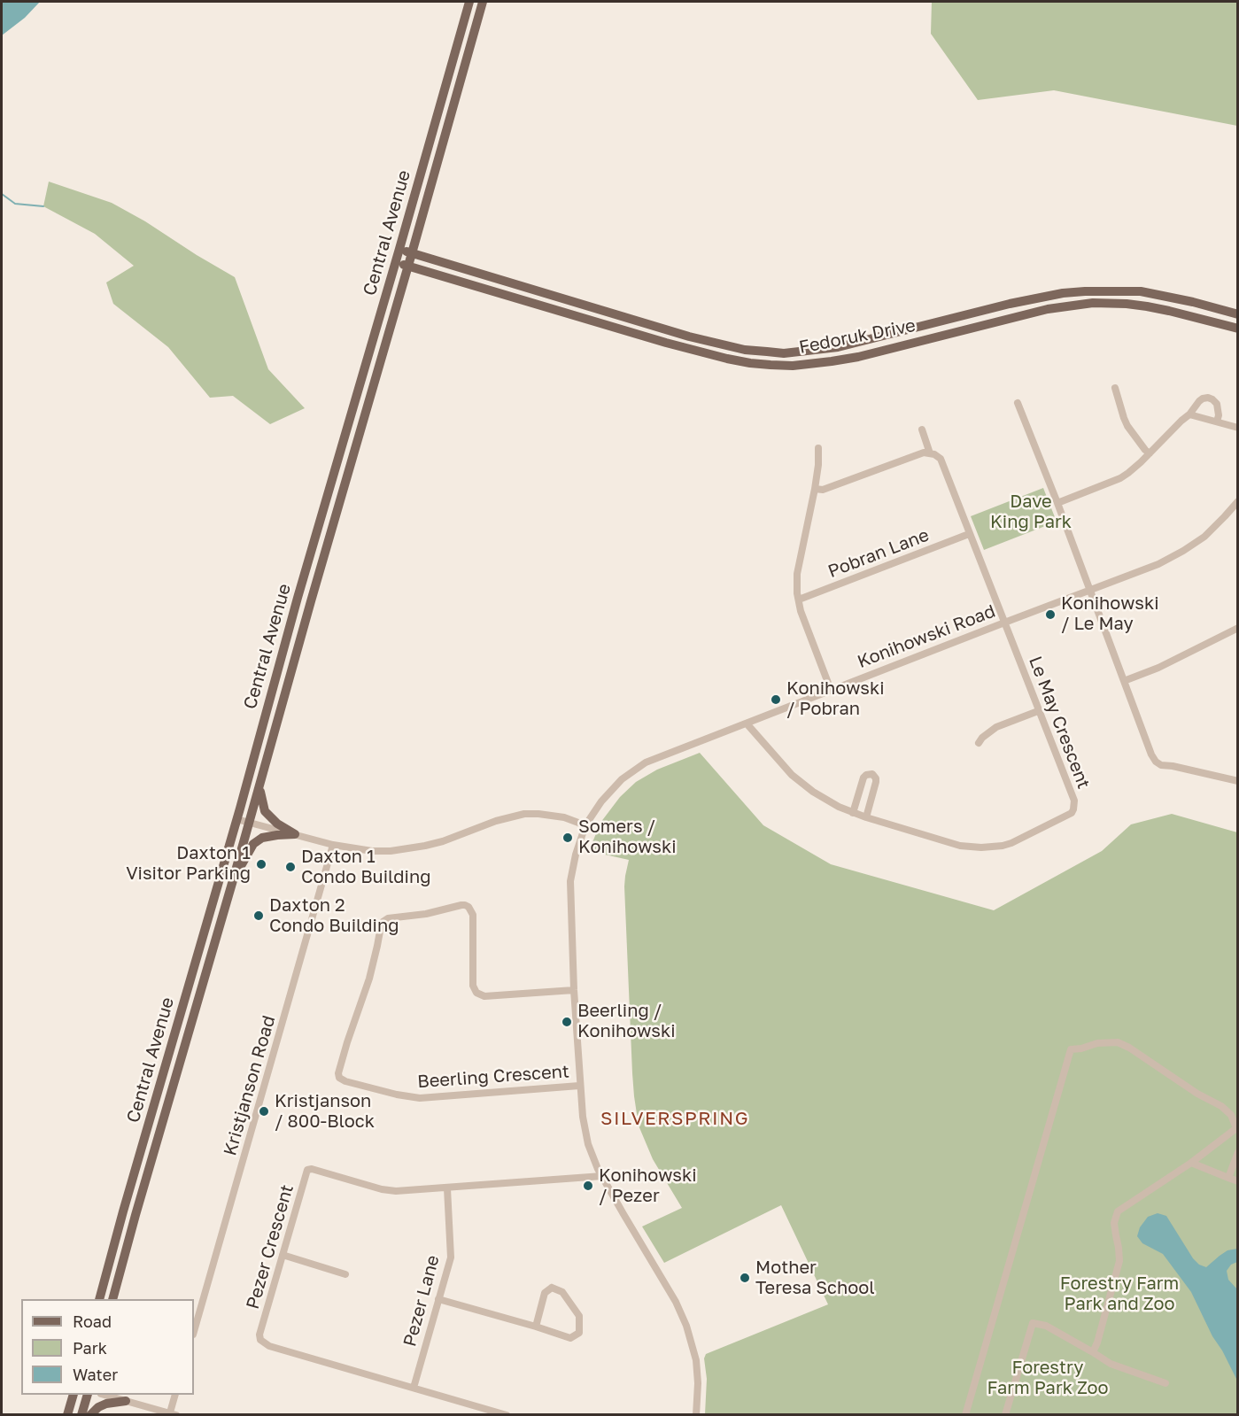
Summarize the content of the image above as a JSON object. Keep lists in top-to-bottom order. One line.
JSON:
{"streets":{"main road":["Central Avenue","Fedoruk Drive"],"street":["Pobran Lane","Konihowski Road","Le May Crescent","Beerling Crescent","Kristjanson Road","Pezer Crescent","Pezer Lane"]},"crossings":[["Central Avenue","Fedoruk Drive"],["Pobran Lane","Le May Crescent"],["Konihowski Road","Le May Crescent"],["Konihowski Road","Beerling Crescent"],["Konihowski Road","Pezer Crescent"],["Pezer Crescent","Pezer Lane"]],"districts":["SILVERSPRING"],"parks":["Dave King Park","Forestry Farm Park and Zoo","Forestry Farm Park Zoo"],"places":["Konihowski / Le May","Konihowski / Pobran","Somers / Konihowski","Daxton 1 Visitor Parking","Daxton 1 Condo Building","Daxton 2 Condo Building","Beerling / Konihowski","Kristjanson / 800-Block","Konihowski / Pezer","Mother Teresa School"],"legend":["Road","Park","Water"]}
